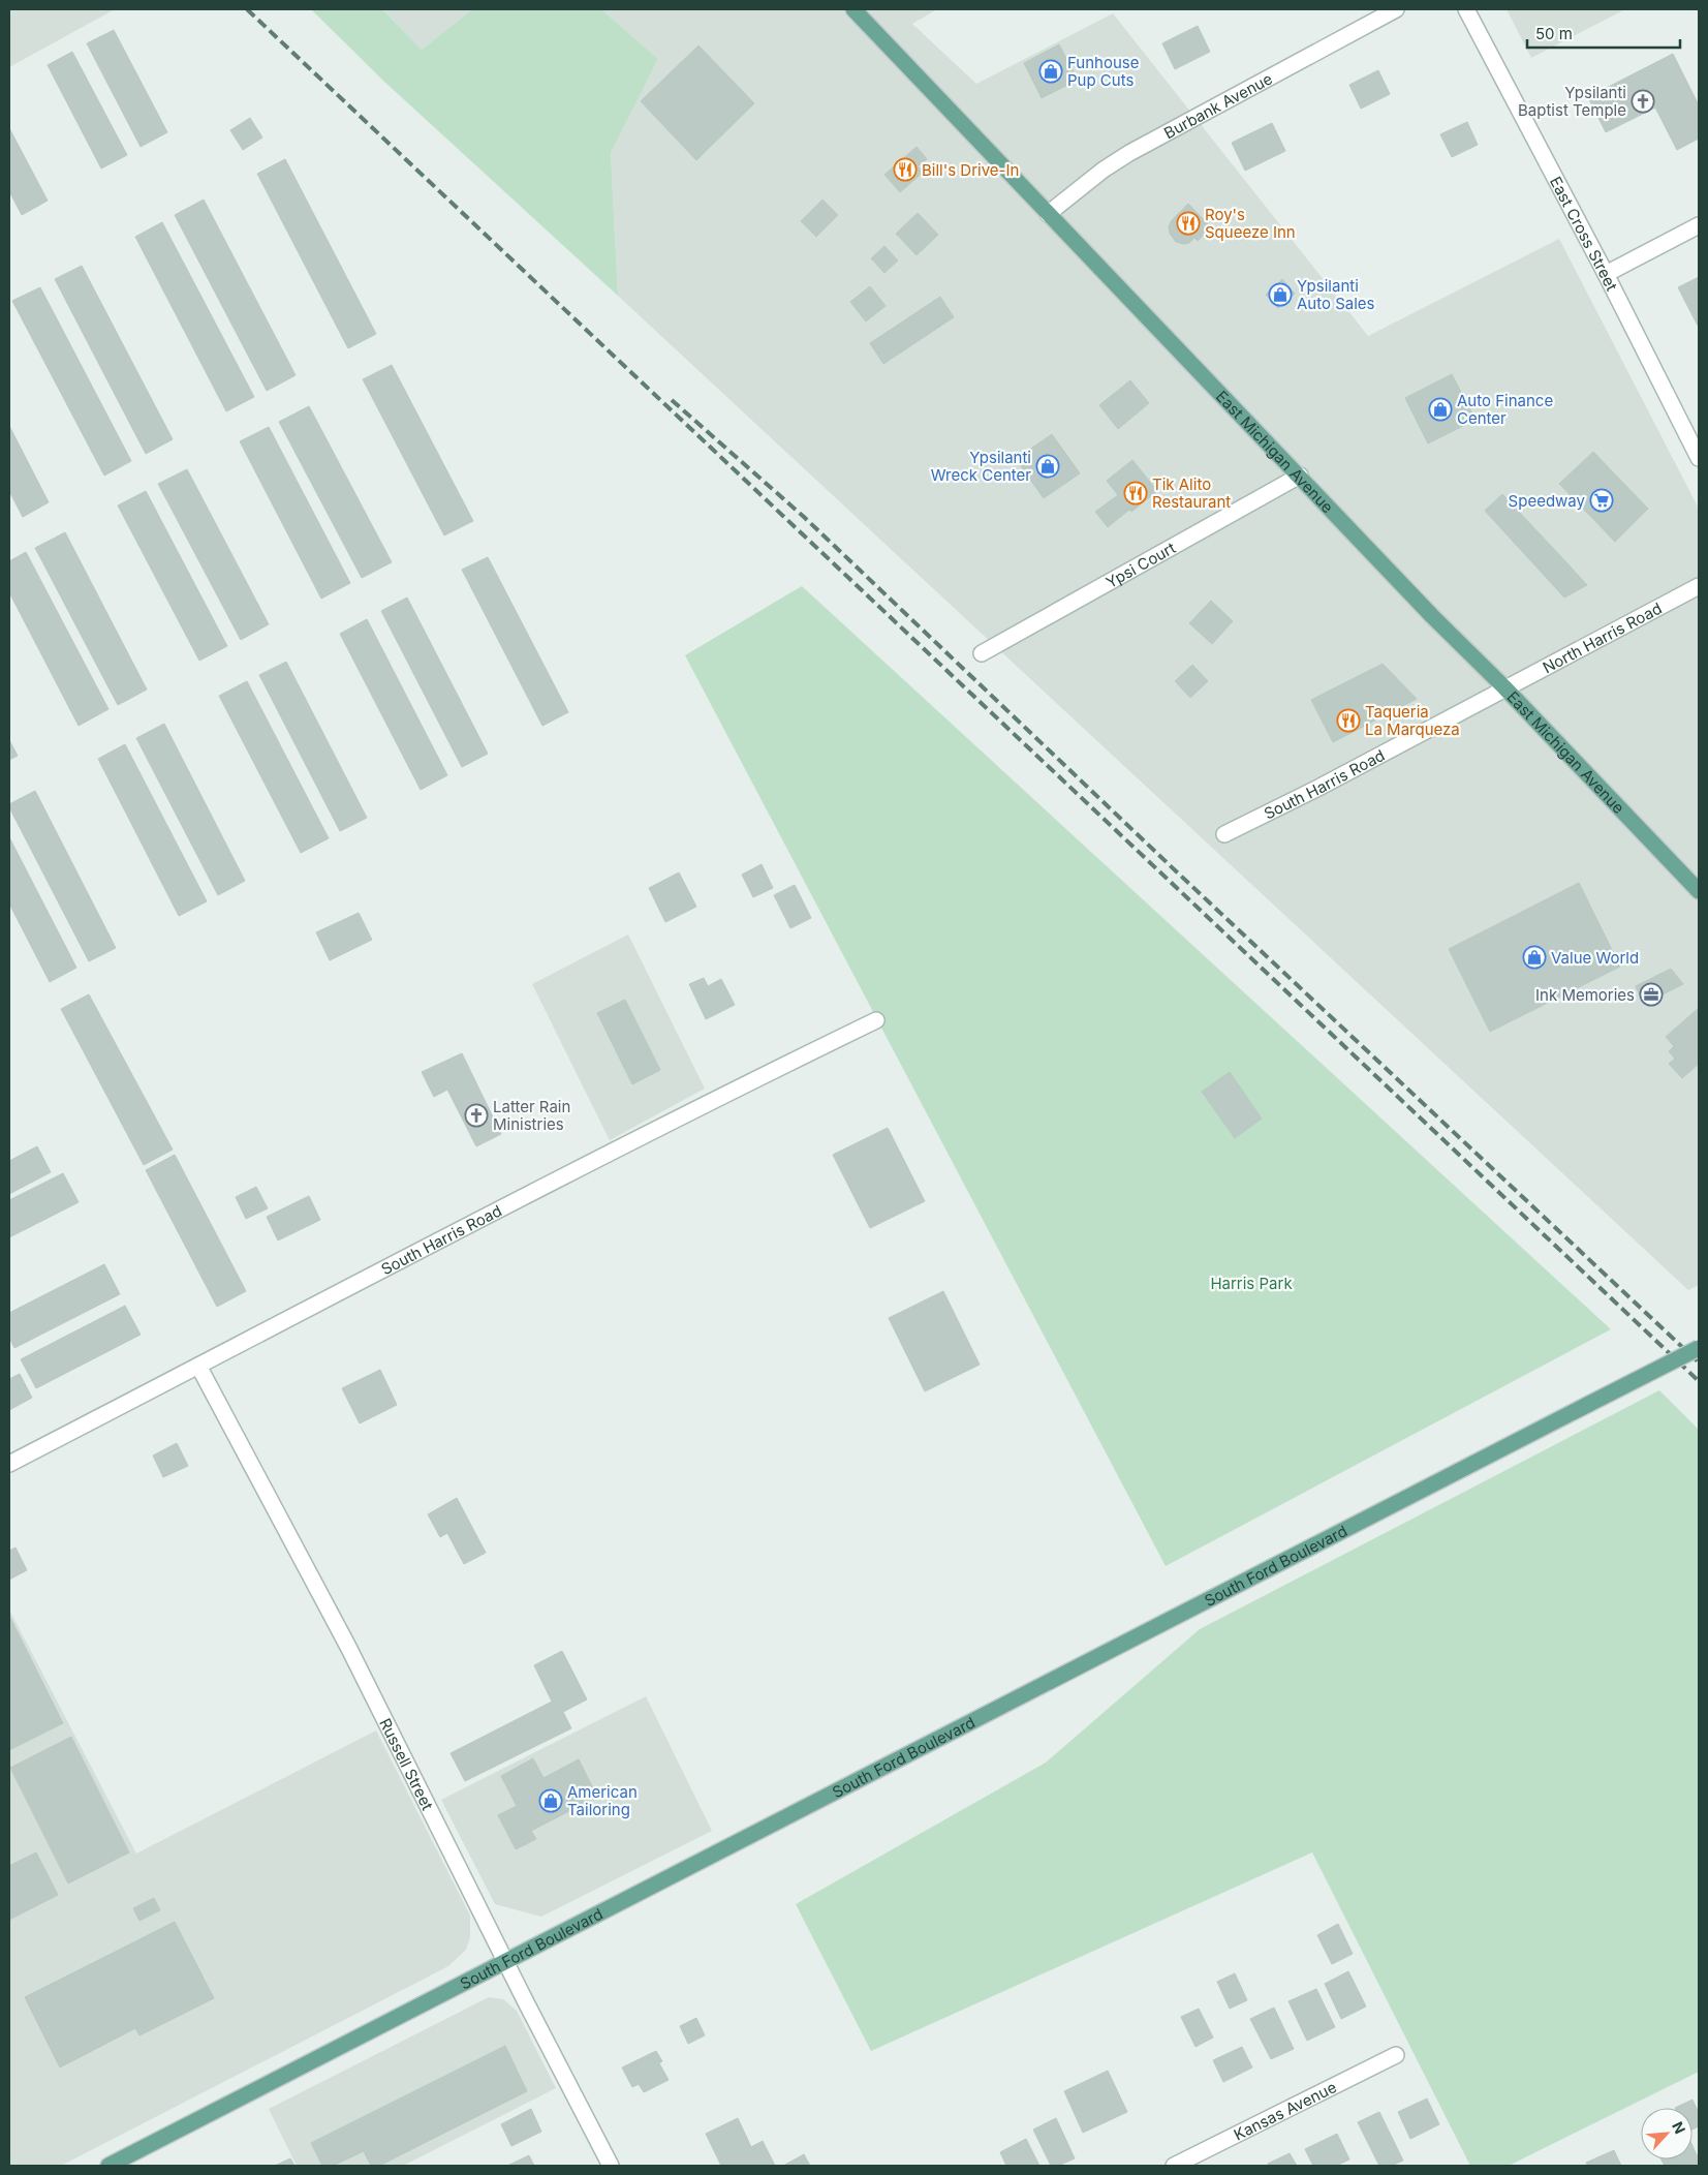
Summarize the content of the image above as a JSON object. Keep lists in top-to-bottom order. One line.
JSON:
{"streets":{"main road":["East Michigan Avenue","South Ford Boulevard"],"street":["Burbank Avenue","East Cross Street","Ypsi Court","North Harris Road","South Harris Road","Russell Street","Kansas Avenue"]},"crossings":[["Burbank Avenue","East Michigan Avenue"],["East Michigan Avenue","Ypsi Court"],["East Michigan Avenue","North Harris Road"],["East Michigan Avenue","South Harris Road"],["North Harris Road","South Harris Road"],["South Harris Road","Russell Street"],["South Ford Boulevard","Russell Street"]],"parks":["Harris Park"],"places":{"shop":["Funhouse Pup Cuts","Ypsilanti Auto Sales","Auto Finance Center","Ypsilanti Wreck Center","Value World","American Tailoring"],"church":["Ypsilanti Baptist Temple","Latter Rain Ministries"],"restaurant":["Bill's Drive-In","Roy's Squeeze Inn","Tik Alito Restaurant","Taqueria La Marqueza"],"supermarket":["Speedway"],"office":["Ink Memories"]},"scale_bar":"50 m","north":"top right"}
